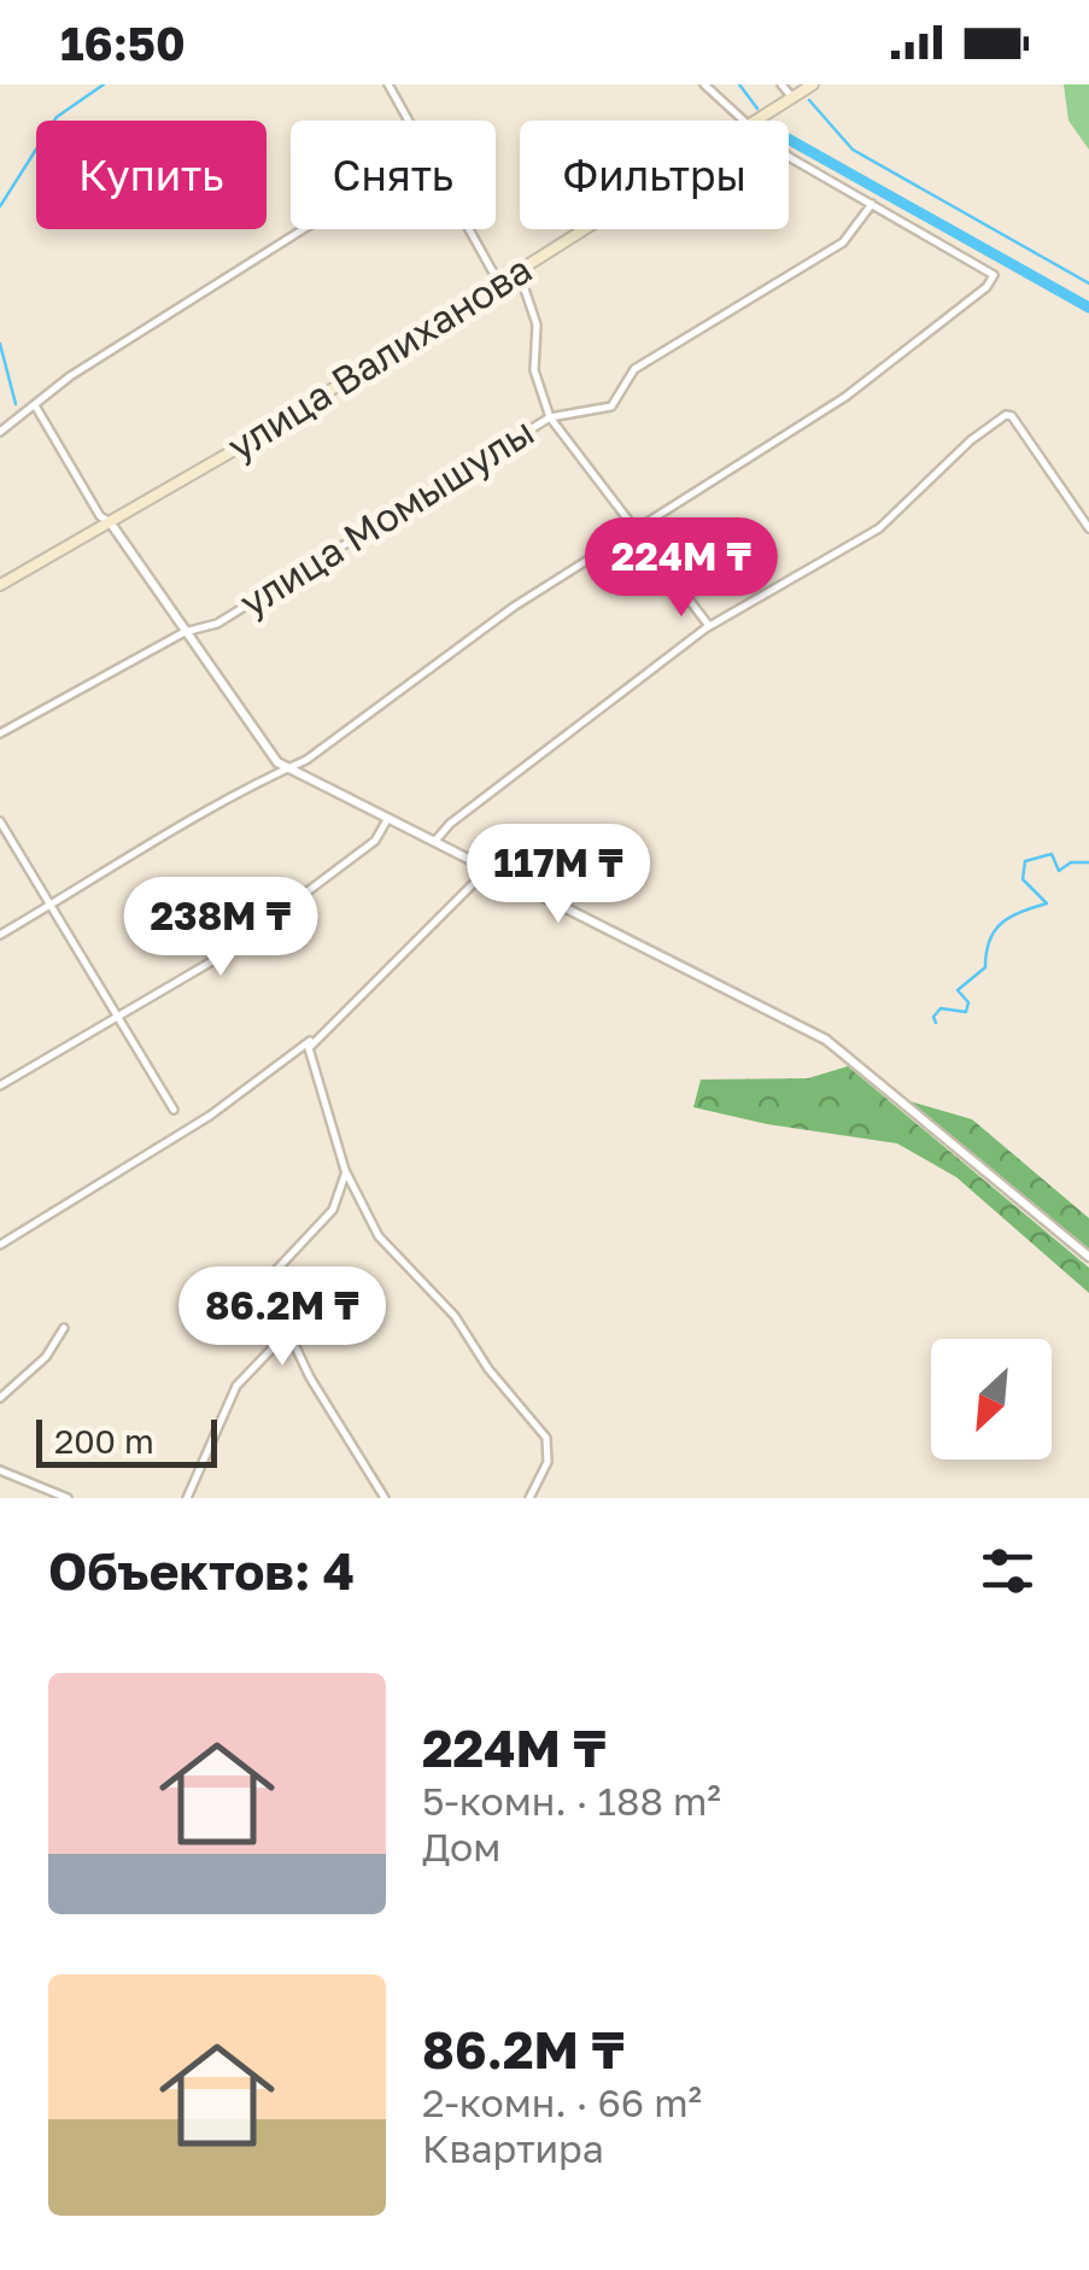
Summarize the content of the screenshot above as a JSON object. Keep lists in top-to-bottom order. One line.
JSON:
{"streets":{"main road":["улица Валиханова"],"street":["улица Момышулы"]},"scale_bar":"200 m","north":"bottom left","page":{"status":"16:50","chip":["Купить","Снять","Фильтры"],"price":["224M ₸","117M ₸","238M ₸","86.2M ₸"],"scale":"200 m","heading":"Объектов: 4","list":[{"name":"224M ₸","note":"5-комн. · 188 m² · Дом"},{"name":"86.2M ₸","note":"2-комн. · 66 m² · Квартира"}]}}
